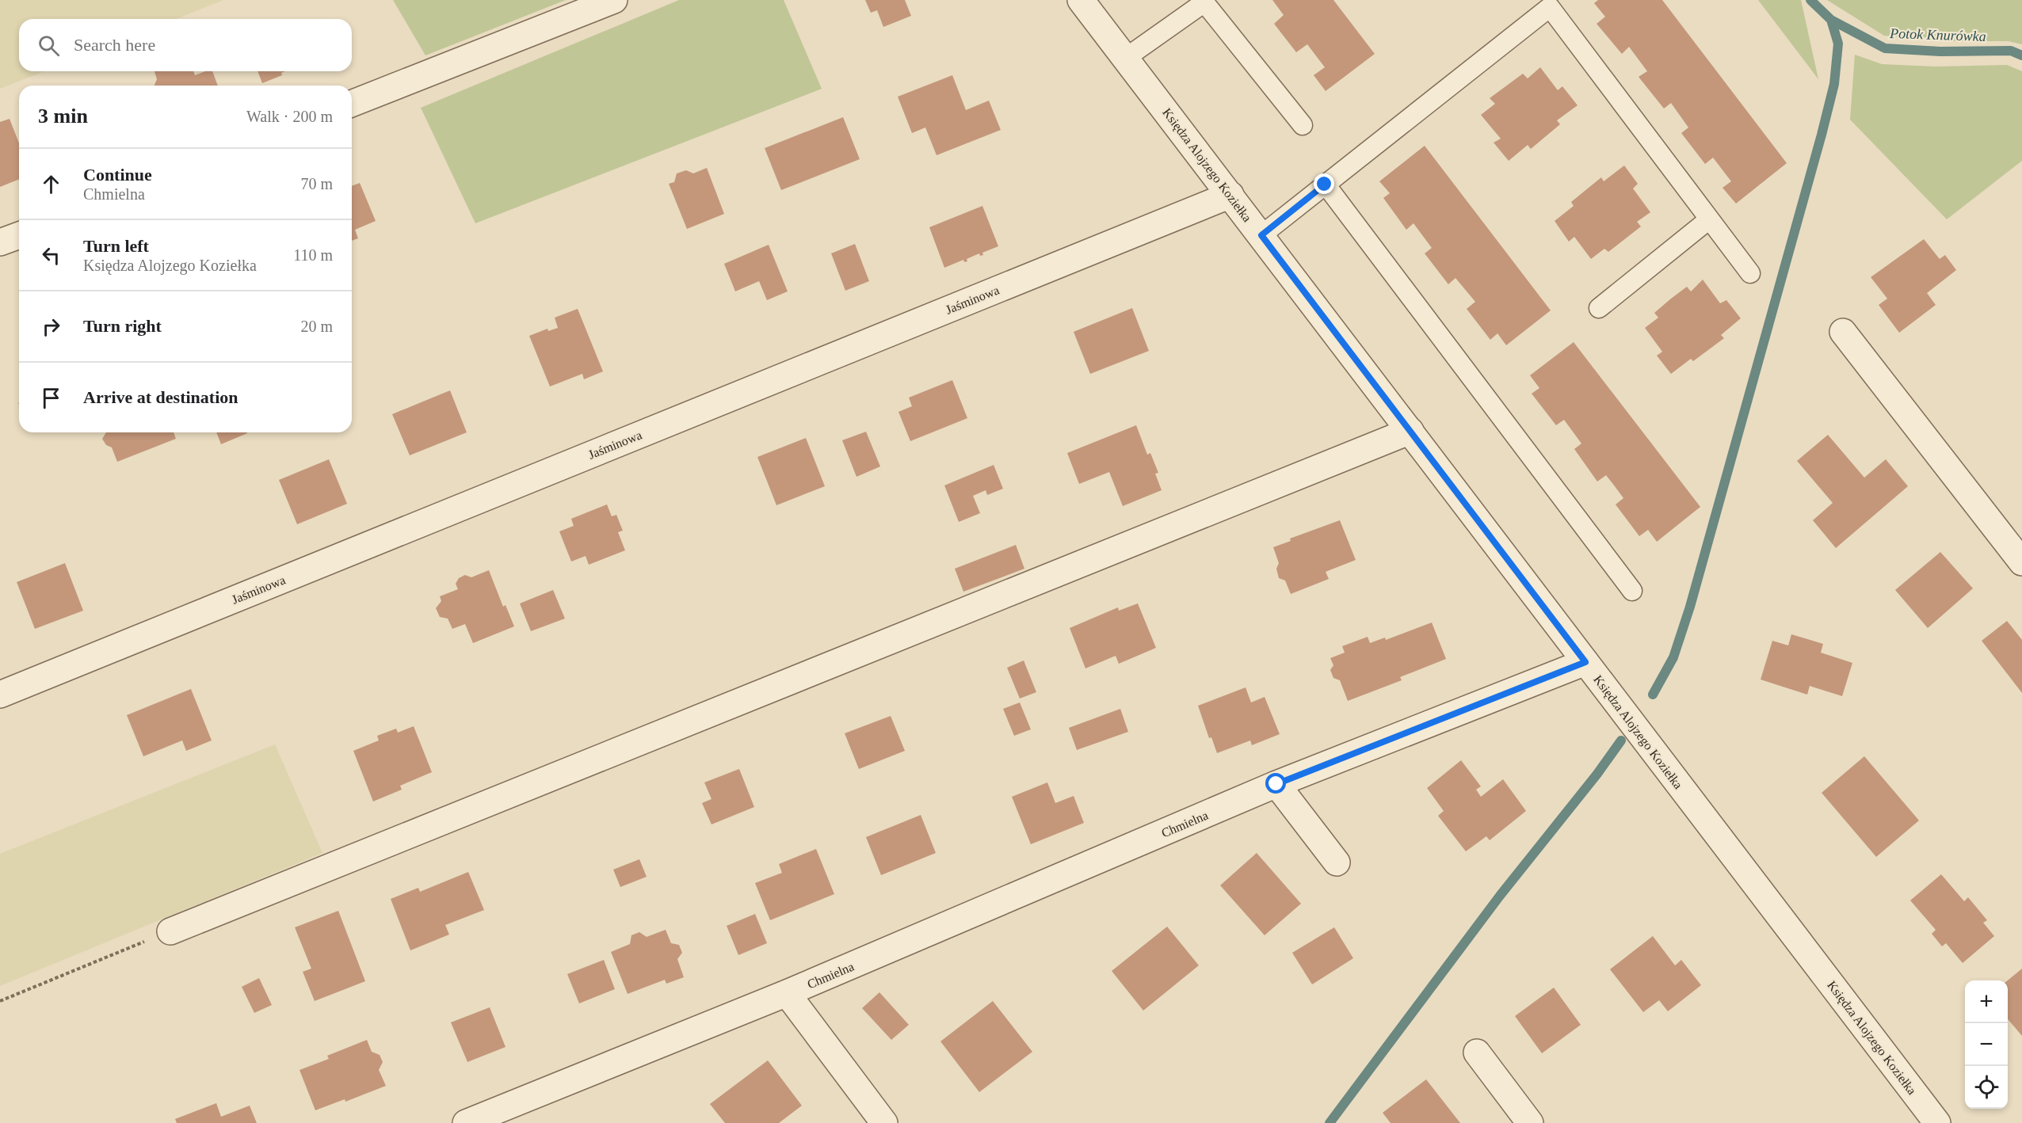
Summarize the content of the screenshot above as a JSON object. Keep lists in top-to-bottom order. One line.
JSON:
{"streets":{"street":["Księdza Alojzego Koziełka","Jaśminowa","Chmielna"]},"crossings":[["Księdza Alojzego Koziełka","Jaśminowa"],["Księdza Alojzego Koziełka","Chmielna"]],"water":["Potok Knurówka"],"page":{"search":"Search here","heading":["3 min","Walk · 200 m"],"list":[["Continue","Chmielna","70 m"],["Turn left","Księdza Alojzego Koziełka","110 m"],["Turn right","20 m"],"Arrive at destination"],"map_buttons":["+","−"]}}
